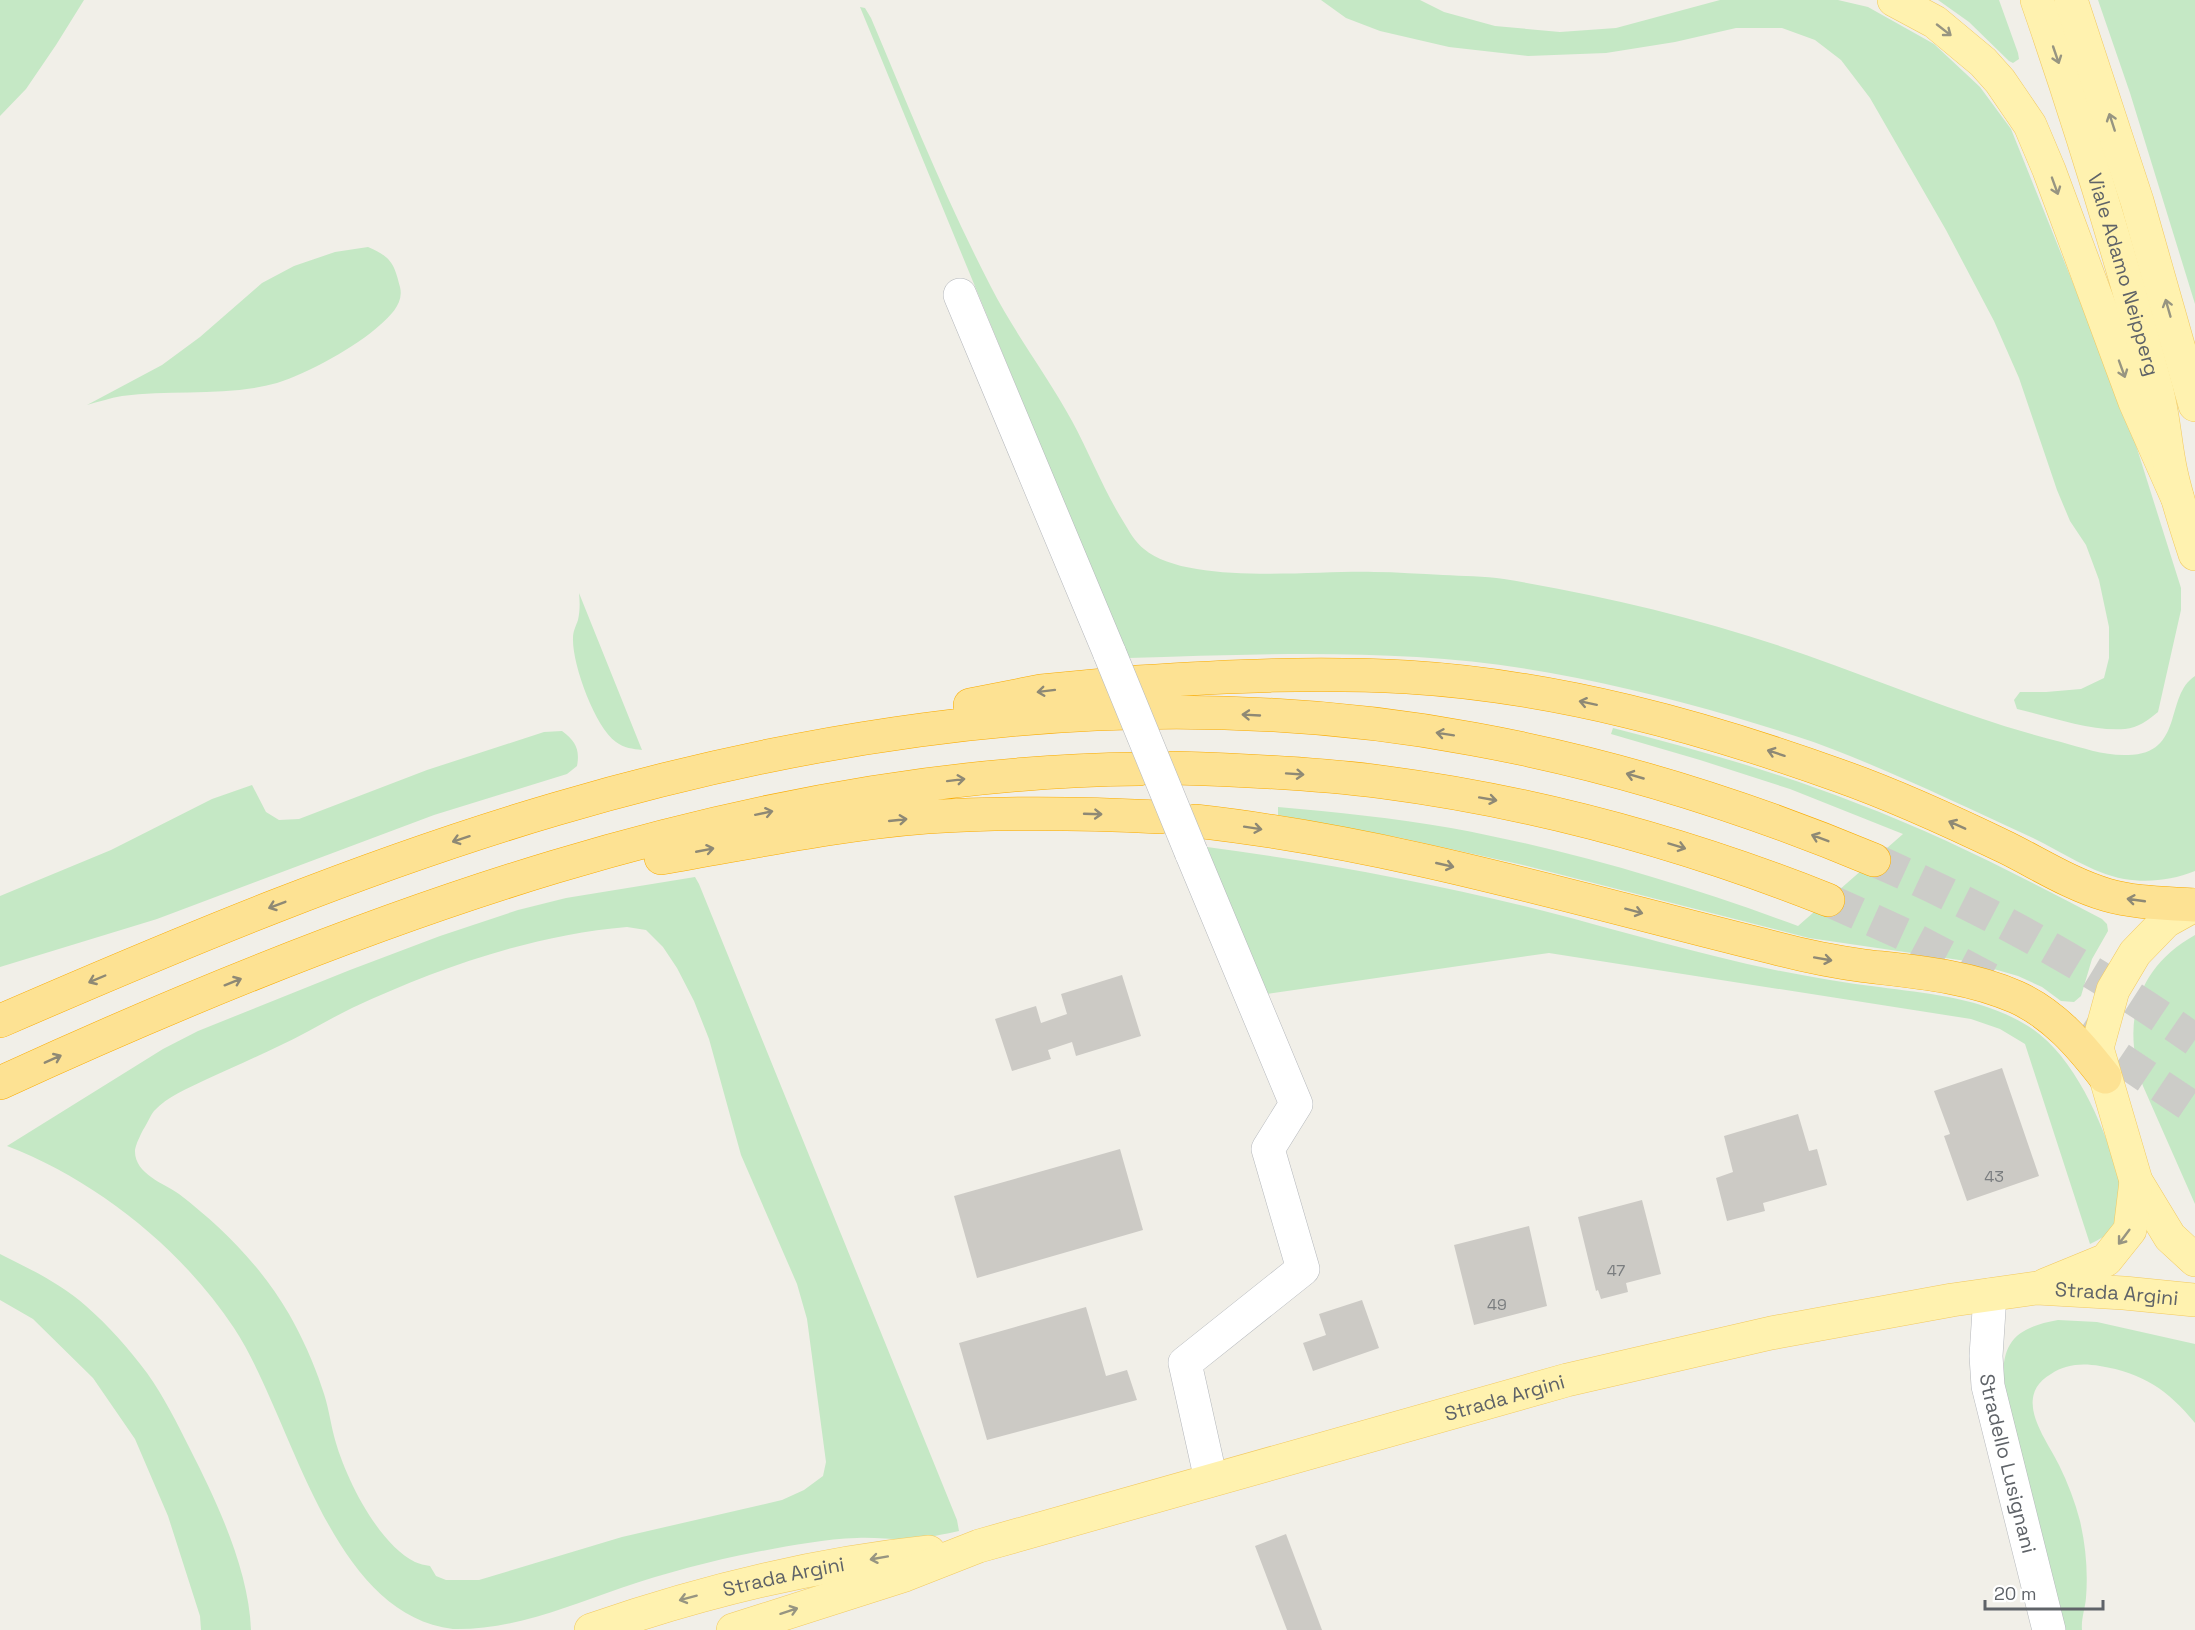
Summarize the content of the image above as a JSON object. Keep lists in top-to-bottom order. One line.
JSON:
{"streets":{"main road":["Viale Adamo Neipperg","Strada Argini"],"street":["Stradello Lusignani"]},"crossings":[["Strada Argini","Stradello Lusignani"]],"house_numbers":["43","47","49"],"scale_bar":"20 m"}
